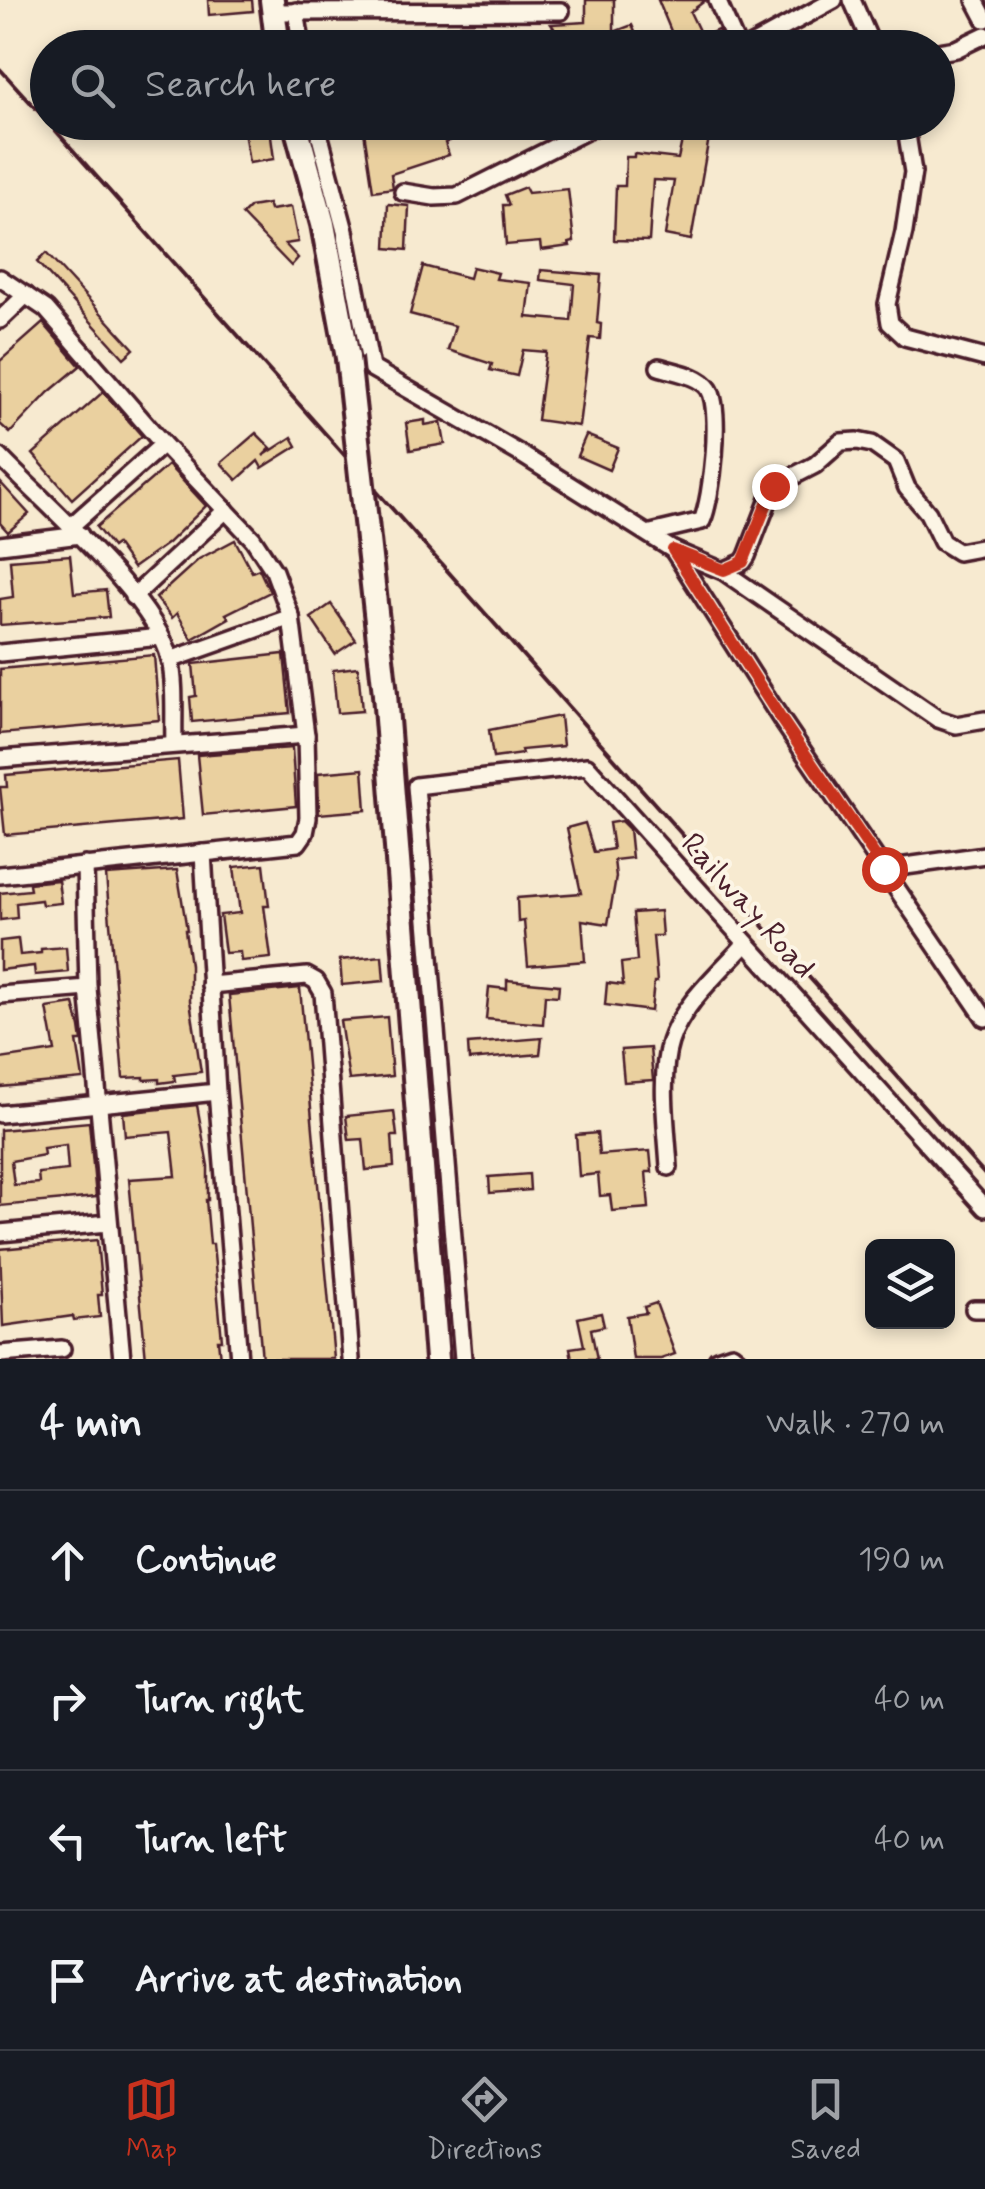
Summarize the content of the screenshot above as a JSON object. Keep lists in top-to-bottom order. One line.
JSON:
{"streets":{"street":["Railway Road"]},"page":{"search":"Search here","heading":["4 min","Walk · 270 m"],"list":[["Continue","190 m"],["Turn right","40 m"],["Turn left","40 m"],"Arrive at destination"],"nav":["Map","Directions","Saved"]}}
